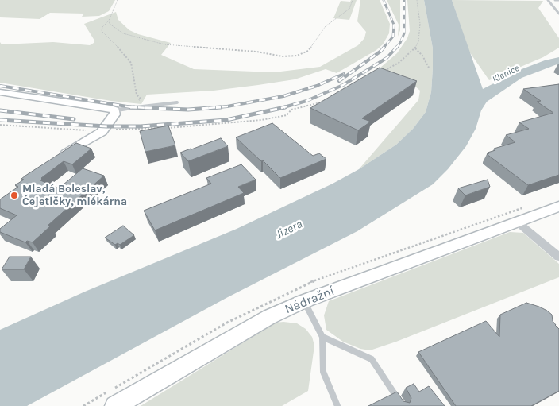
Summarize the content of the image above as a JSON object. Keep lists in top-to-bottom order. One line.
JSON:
{"streets":{"street":["Nádražní"]},"water":["Klenice","Jizera"],"places":["Mladá Boleslav, Čejetičky, mlékárna"]}
